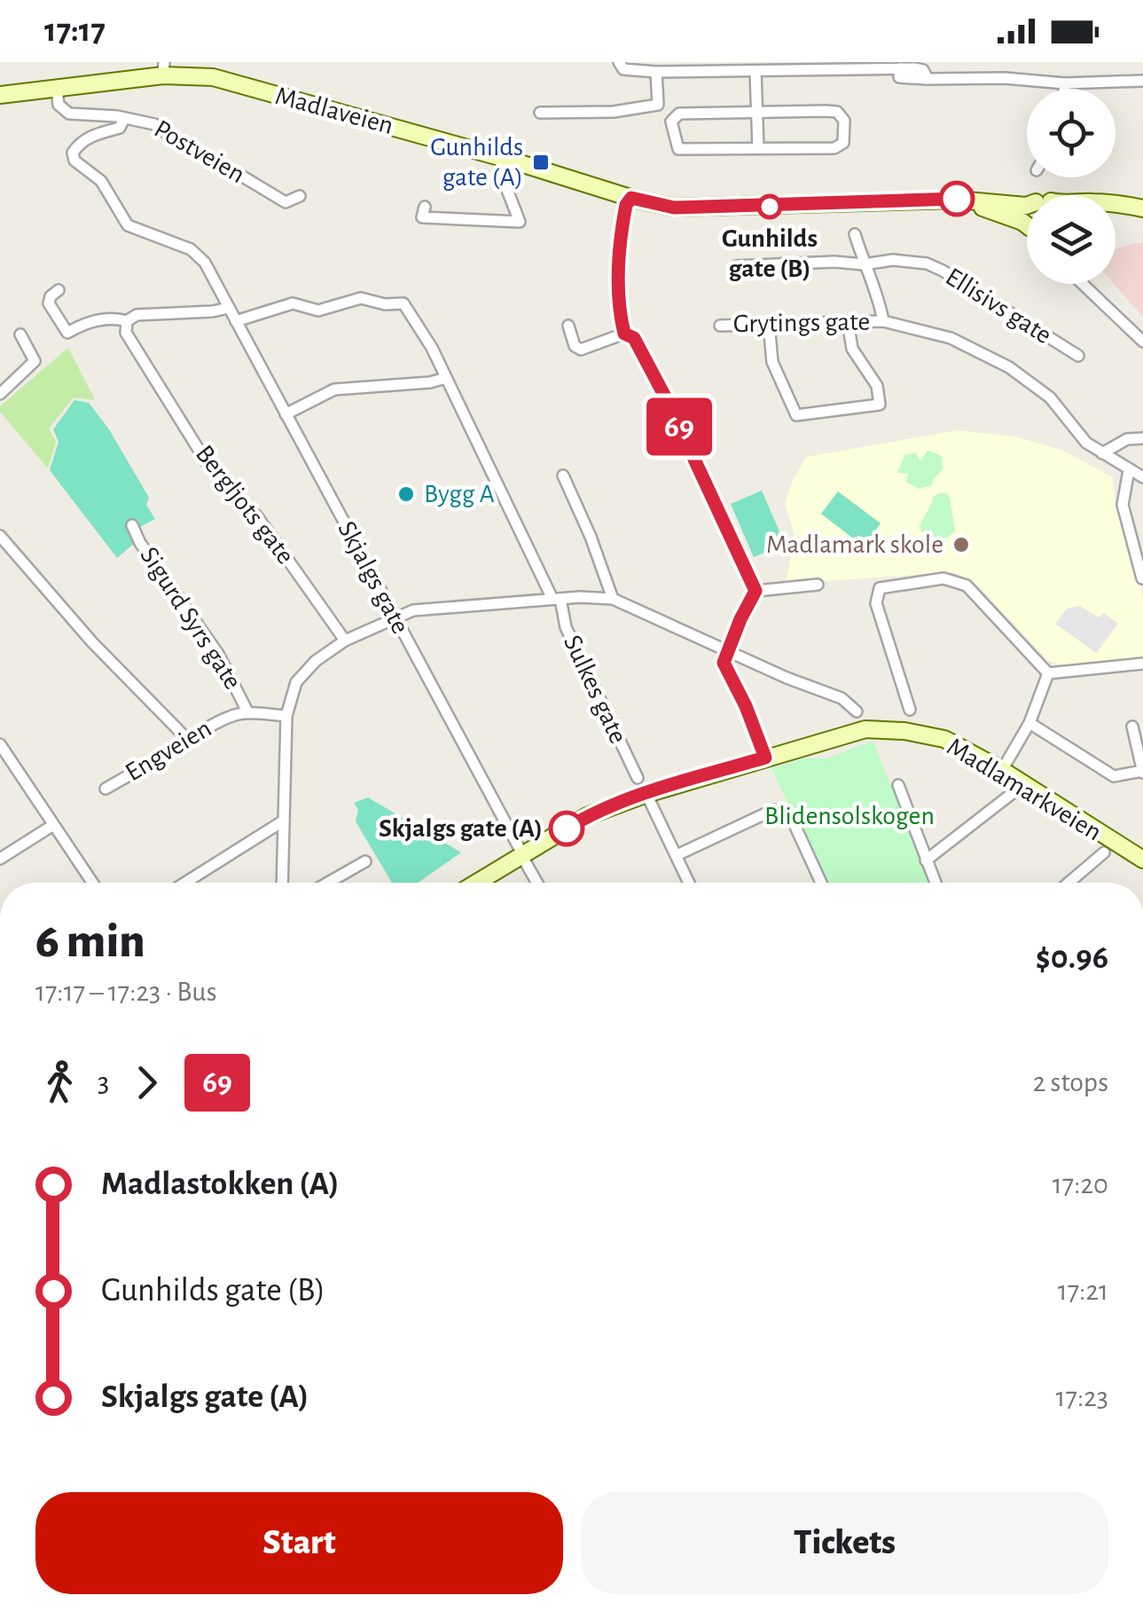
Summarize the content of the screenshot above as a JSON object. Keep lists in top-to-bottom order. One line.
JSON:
{"streets":{"main road":["Madlaveien","Madlamarkveien"],"street":["Postveien","Ellisivs gate","Grytings gate","Bergljots gate","Skjalgs gate","Sigurd Syrs gate","Sulkes gate","Engveien"]},"crossings":[["Madlaveien","Postveien"],["Postveien","Skjalgs gate"],["Ellisivs gate","Grytings gate"],["Skjalgs gate","Sulkes gate"],["Skjalgs gate","Madlamarkveien"],["Sigurd Syrs gate","Engveien"]],"parks":["Blidensolskogen"],"places":{"transit":["Gunhilds gate (A)"],"other":["Gunhilds gate (B)","Bygg A","Madlamark skole","Skjalgs gate (A)"]},"lines":["bus line 69"],"page":{"status":"17:17","on_map":"69","heading":["6 min","17:17 – 17:23 · Bus","$0.96"],"legs":["3","69","2 stops"],"list":[{"name":"Madlastokken (A)","value":"17:20"},{"name":"Gunhilds gate (B)","value":"17:21"},{"name":"Skjalgs gate (A)","value":"17:23"}],"buttons":["Start","Tickets"]}}
